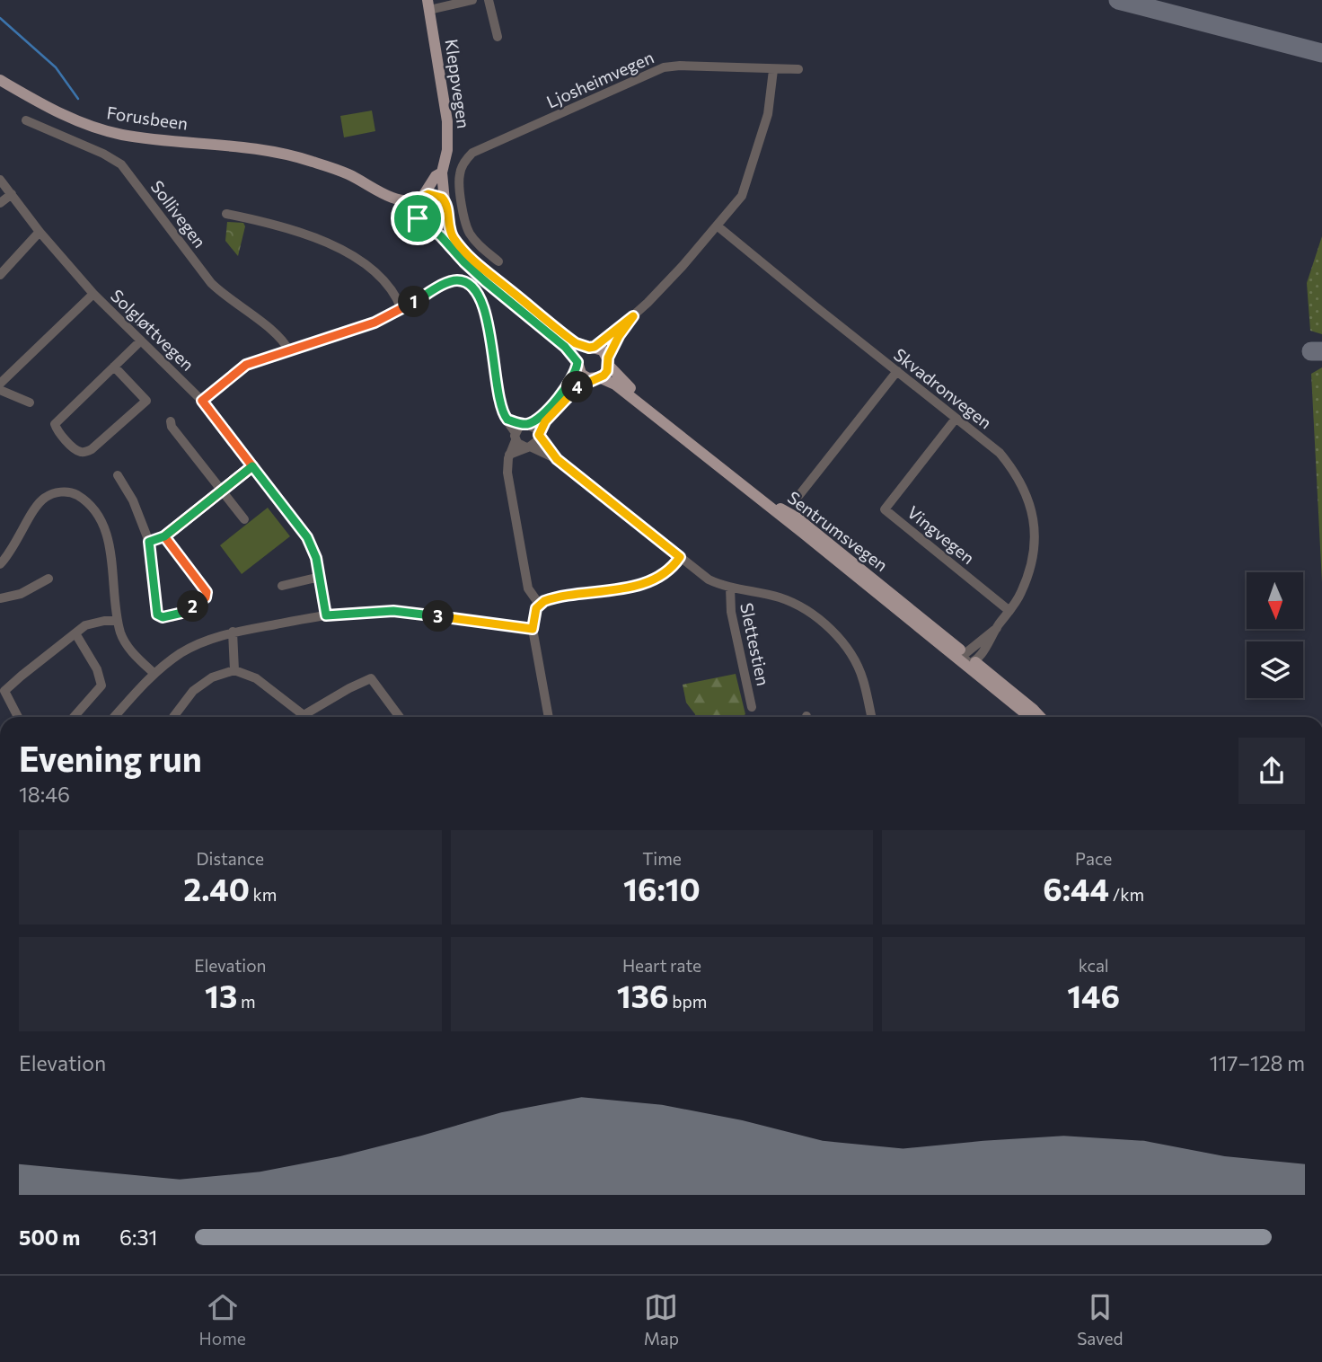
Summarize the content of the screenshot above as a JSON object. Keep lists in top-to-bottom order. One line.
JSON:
{"streets":{"main road":["Kleppvegen","Forusbeen","Sentrumsvegen"],"street":["Ljosheimvegen","Sollivegen","Solgløttvegen","Skvadronvegen","Vingvegen","Slettestien"]},"crossings":[["Kleppvegen","Forusbeen"],["Kleppvegen","Sentrumsvegen"],["Forusbeen","Sentrumsvegen"],["Skvadronvegen","Sentrumsvegen"],["Skvadronvegen","Vingvegen"]],"north":"bottom","page":{"pins":["1","4","2","3"],"heading":["Evening run","18:46"],"stats":[["Distance","2.40 km"],["Time","16:10"],["Pace","6:44 /km"],["Elevation","13 m"],["Heart rate","136 bpm"],["kcal","146"]],"chart":["Elevation","117–128 m"],"list":[{"name":"500 m","note":"6:31"}],"tabs":["Home","Map","Saved"]}}
